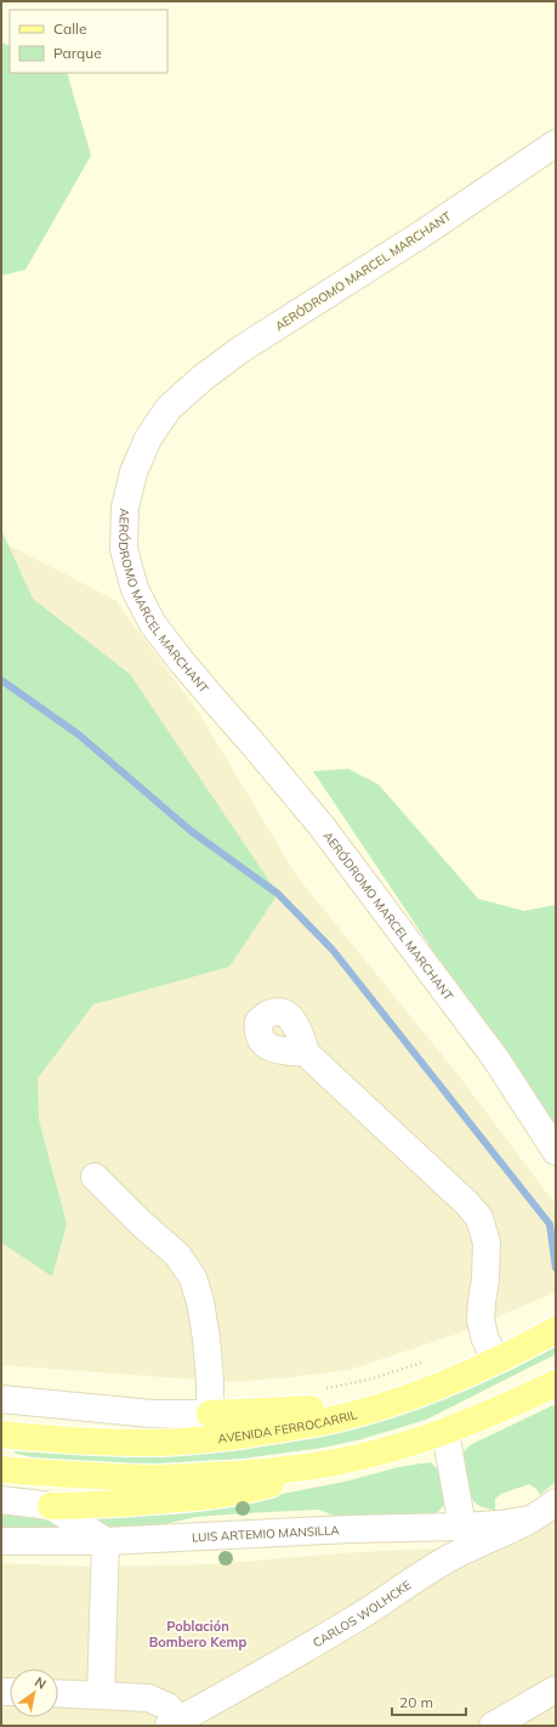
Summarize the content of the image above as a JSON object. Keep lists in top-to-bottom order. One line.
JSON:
{"streets":{"main road":["AVENIDA FERROCARRIL"],"street":["AERÓDROMO MARCEL MARCHANT","LUIS ARTEMIO MANSILLA","CARLOS WOLHCKE"]},"crossings":[["LUIS ARTEMIO MANSILLA","CARLOS WOLHCKE"]],"districts":["Población Bombero Kemp"],"legend":["Calle","Parque"],"scale_bar":"20 m","north":"top right"}
